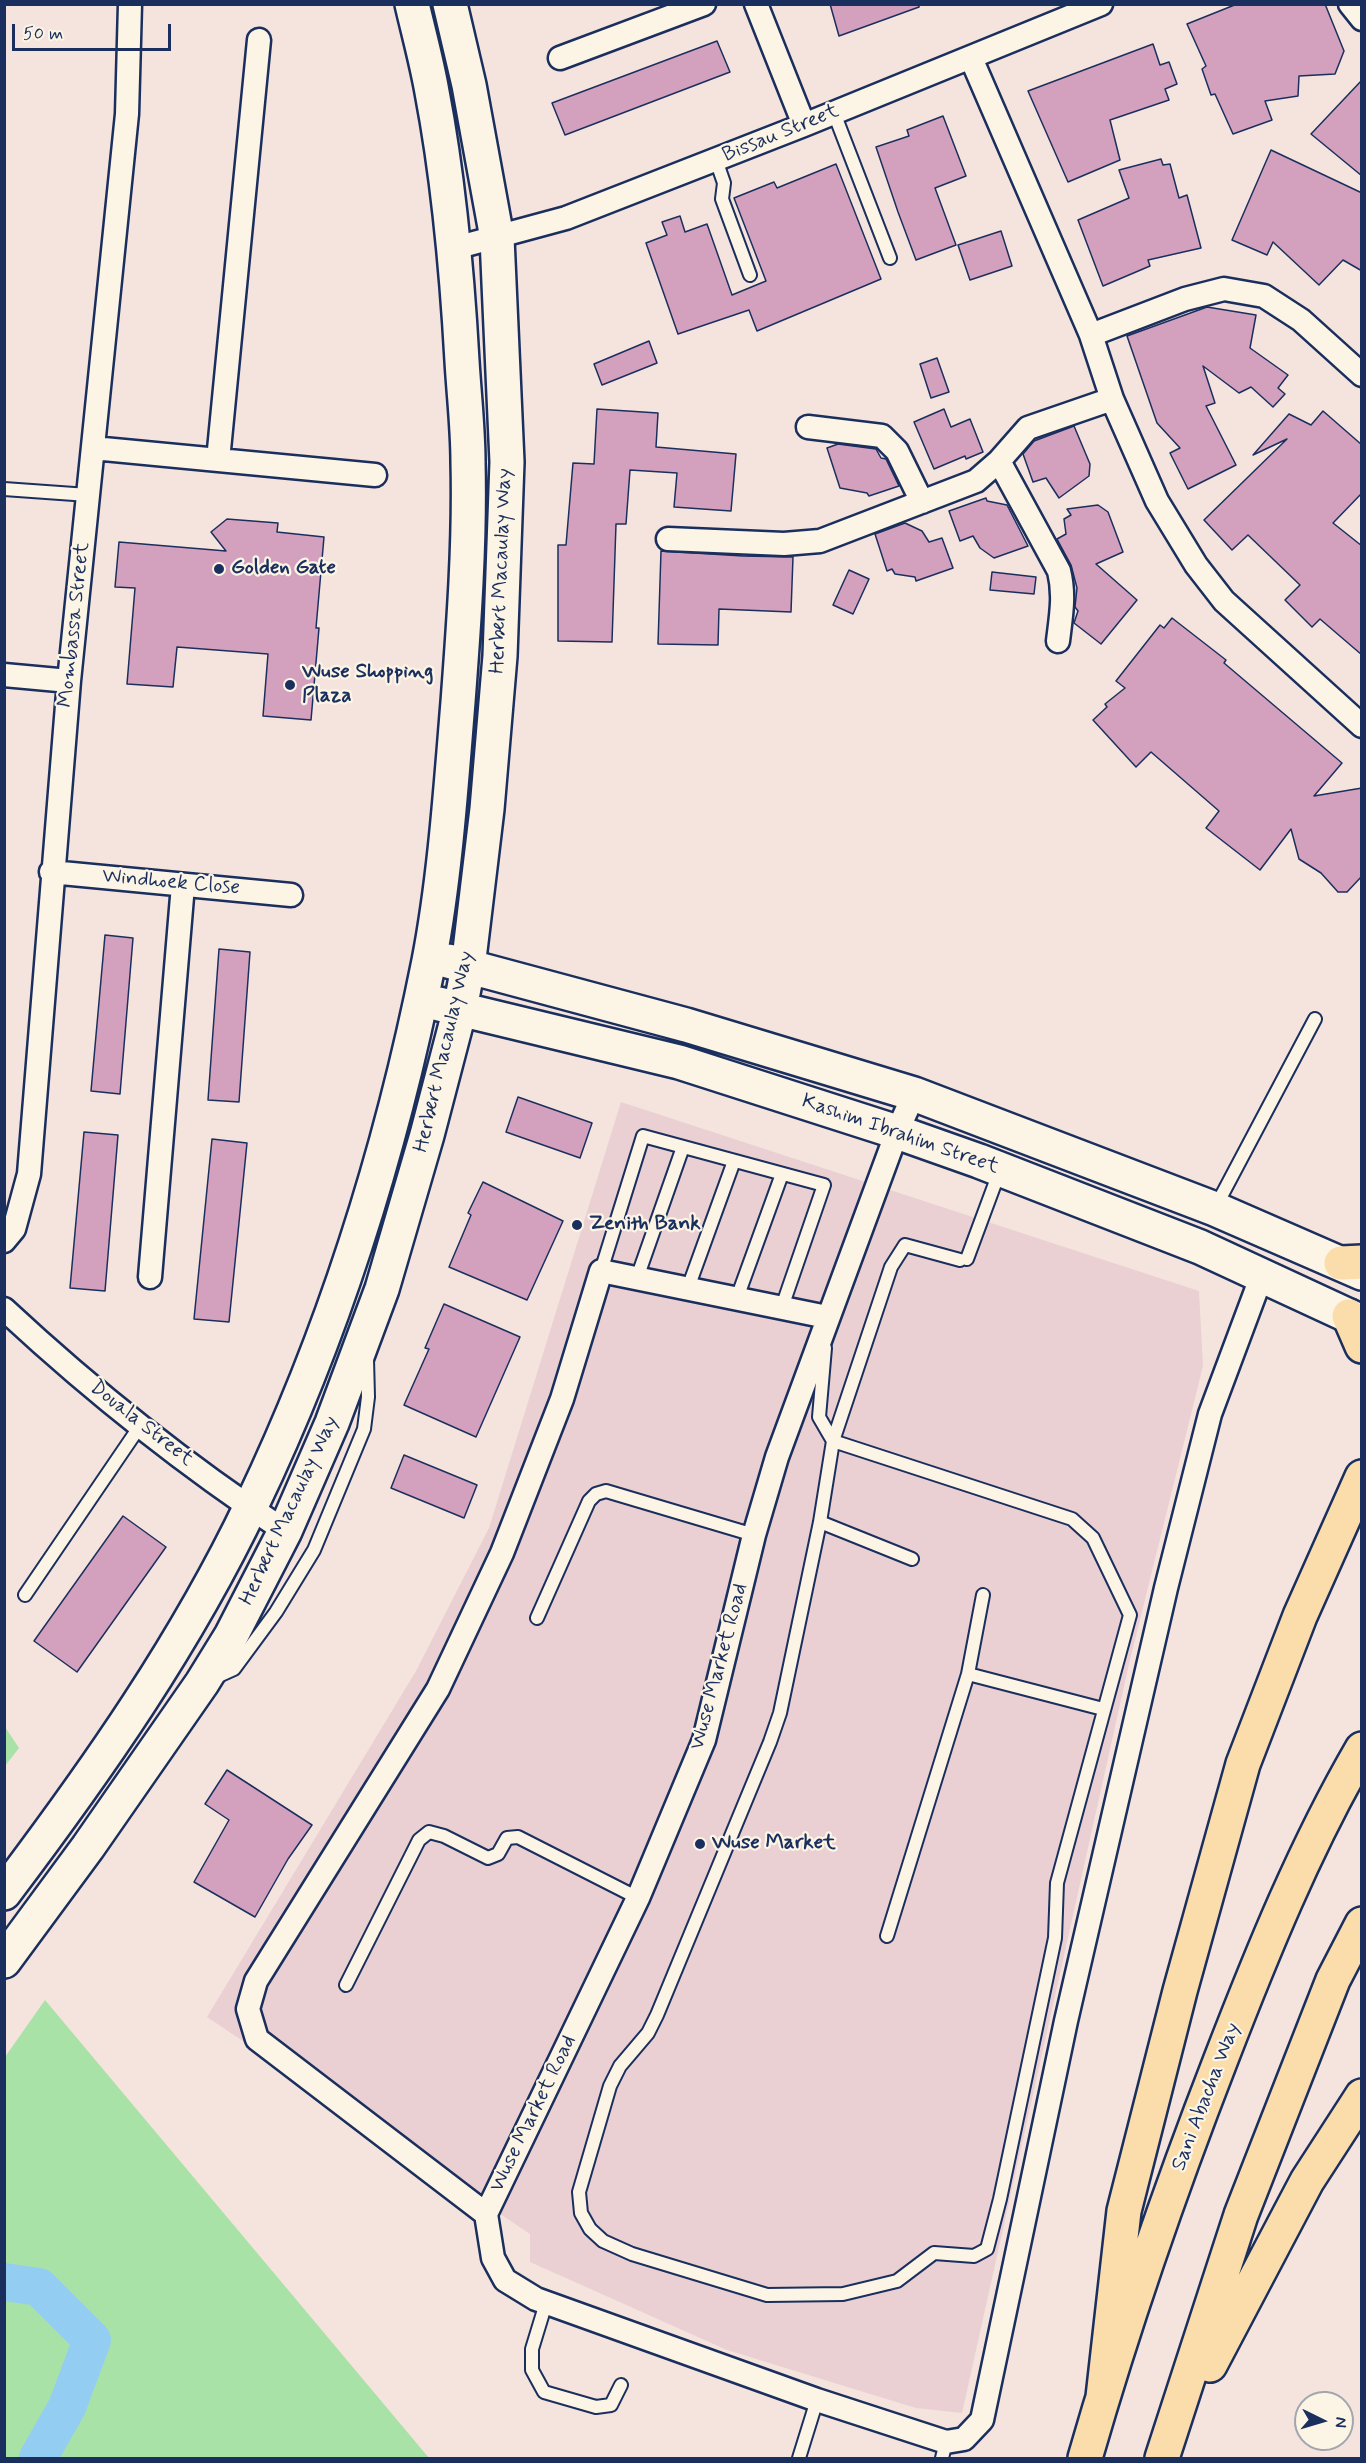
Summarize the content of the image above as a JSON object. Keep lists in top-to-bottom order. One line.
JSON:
{"streets":{"highway":["Sani Abacha Way"],"main road":["Herbert Macaulay Way","Kashim Ibrahim Street"],"street":["Bissau Street","Mombassa Street","Windhoek Close","Douala Street","Wuse Market Road"]},"crossings":[["Bissau Street","Herbert Macaulay Way"],["Herbert Macaulay Way","Kashim Ibrahim Street"],["Herbert Macaulay Way","Douala Street"],["Mombassa Street","Windhoek Close"],["Kashim Ibrahim Street","Wuse Market Road"]],"places":["Golden Gate","Wuse Shopping Plaza","Zenith Bank","Wuse Market"],"scale_bar":"50 m","north":"right"}
